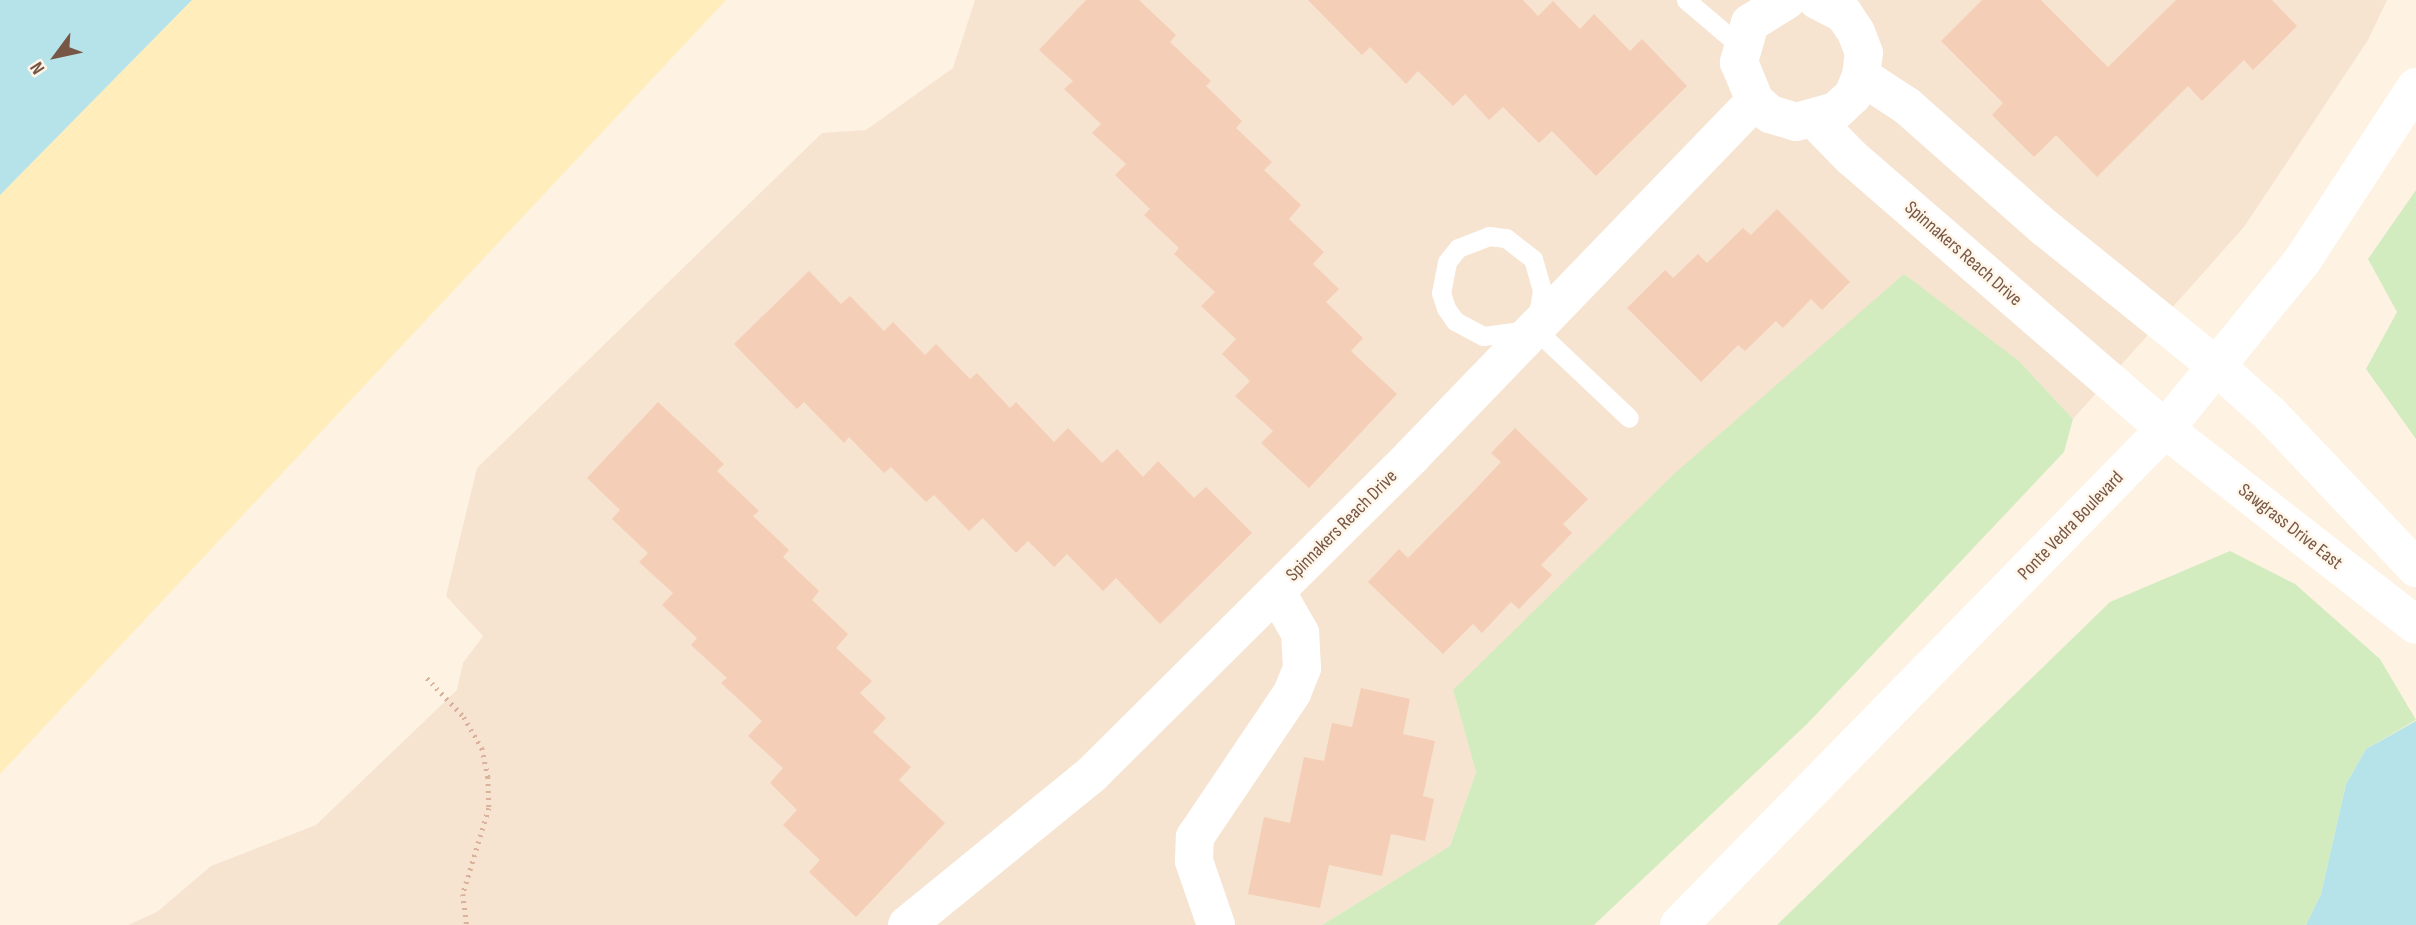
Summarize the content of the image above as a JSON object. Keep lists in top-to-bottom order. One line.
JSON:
{"streets":{"street":["Spinnakers Reach Drive","Ponte Vedra Boulevard","Sawgrass Drive East"]},"crossings":[["Spinnakers Reach Drive","Ponte Vedra Boulevard"],["Spinnakers Reach Drive","Sawgrass Drive East"],["Ponte Vedra Boulevard","Sawgrass Drive East"]],"north":"bottom left"}
